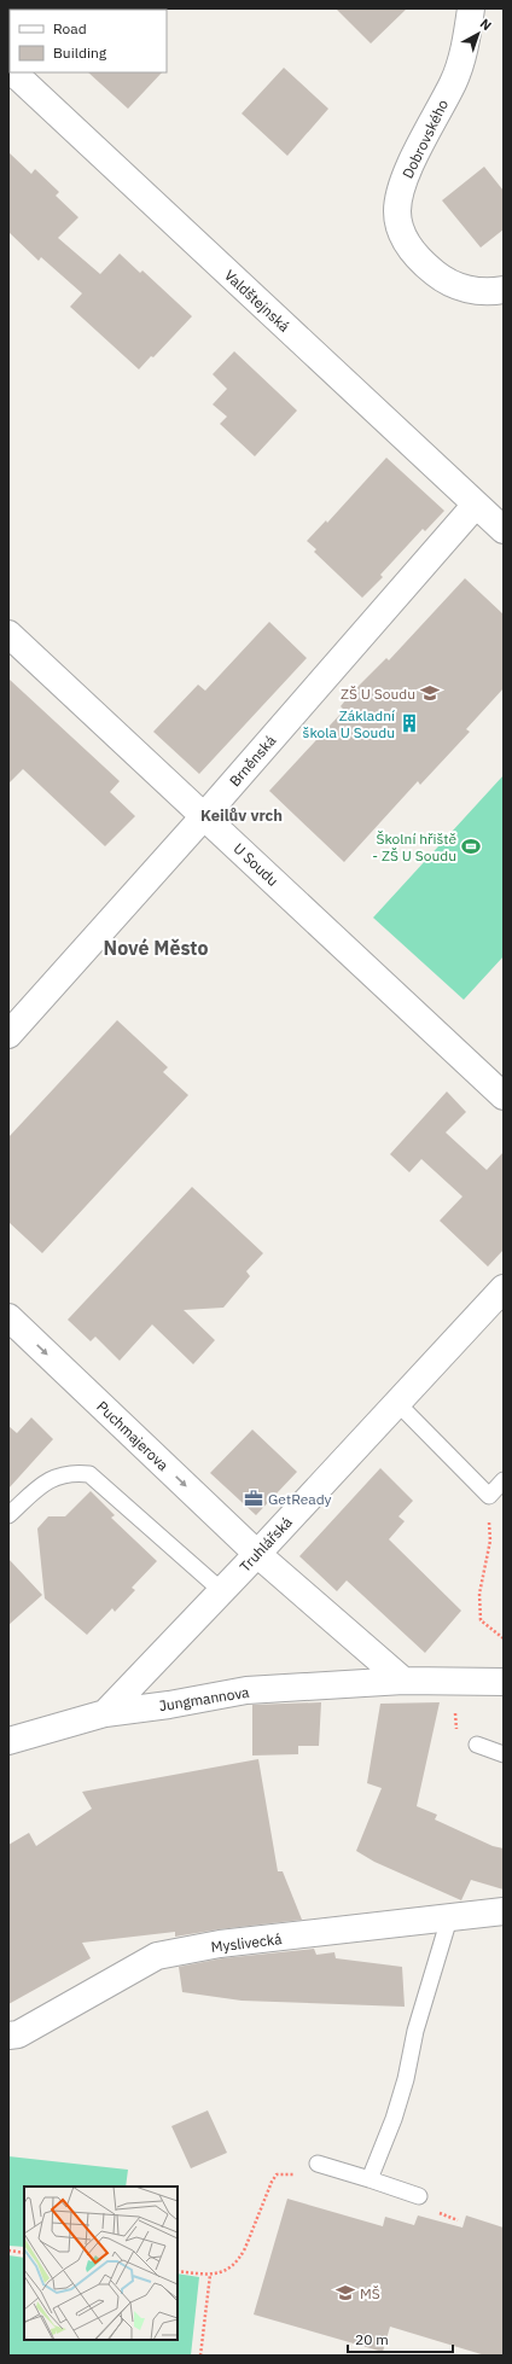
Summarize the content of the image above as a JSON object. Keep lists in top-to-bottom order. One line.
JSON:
{"streets":{"street":["Dobrovského","Valdštejnská","Brněnská","U Soudu","Puchmajerova","Truhlářská","Jungmannova","Myslivecká"]},"crossings":[["Valdštejnská","Brněnská"],["Brněnská","U Soudu"],["Puchmajerova","Truhlářská"],["Truhlářská","Jungmannova"]],"one_way":["Puchmajerova"],"districts":["Keilův vrch","Nové Město"],"places":{"school or university":["ZŠ U Soudu","MŠ"],"building":["Základní škola U Soudu"],"sports":["Školní hřiště - ZŠ U Soudu"],"office":["GetReady"]},"legend":["Road","Building"],"scale_bar":"20 m","north":"top right"}
